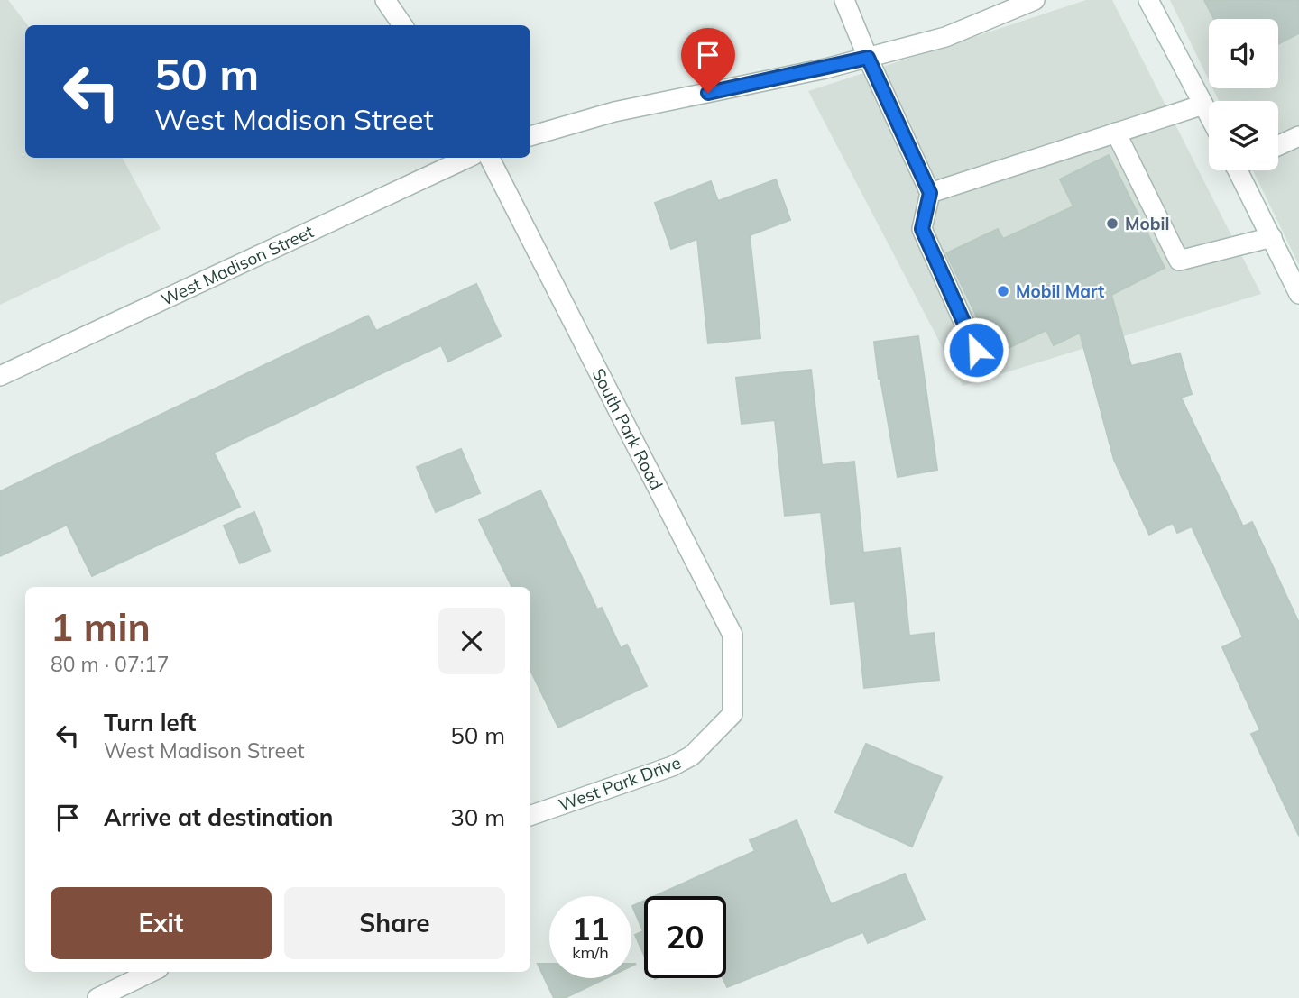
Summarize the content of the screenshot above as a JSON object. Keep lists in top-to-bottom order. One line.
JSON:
{"streets":{"street":["West Madison Street","South Park Road","West Park Drive"]},"crossings":[["South Park Road","West Park Drive"]],"places":["Mobil","Mobil Mart"],"page":{"turn":["50 m","West Madison Street"],"heading":["1 min","80 m · 07:17"],"list":[{"name":"Turn left","note":"West Madison Street","value":"50 m"},{"name":"Arrive at destination","value":"30 m"}],"buttons":["Exit","Share"],"speed":"11 km/h","limit":"20"}}
